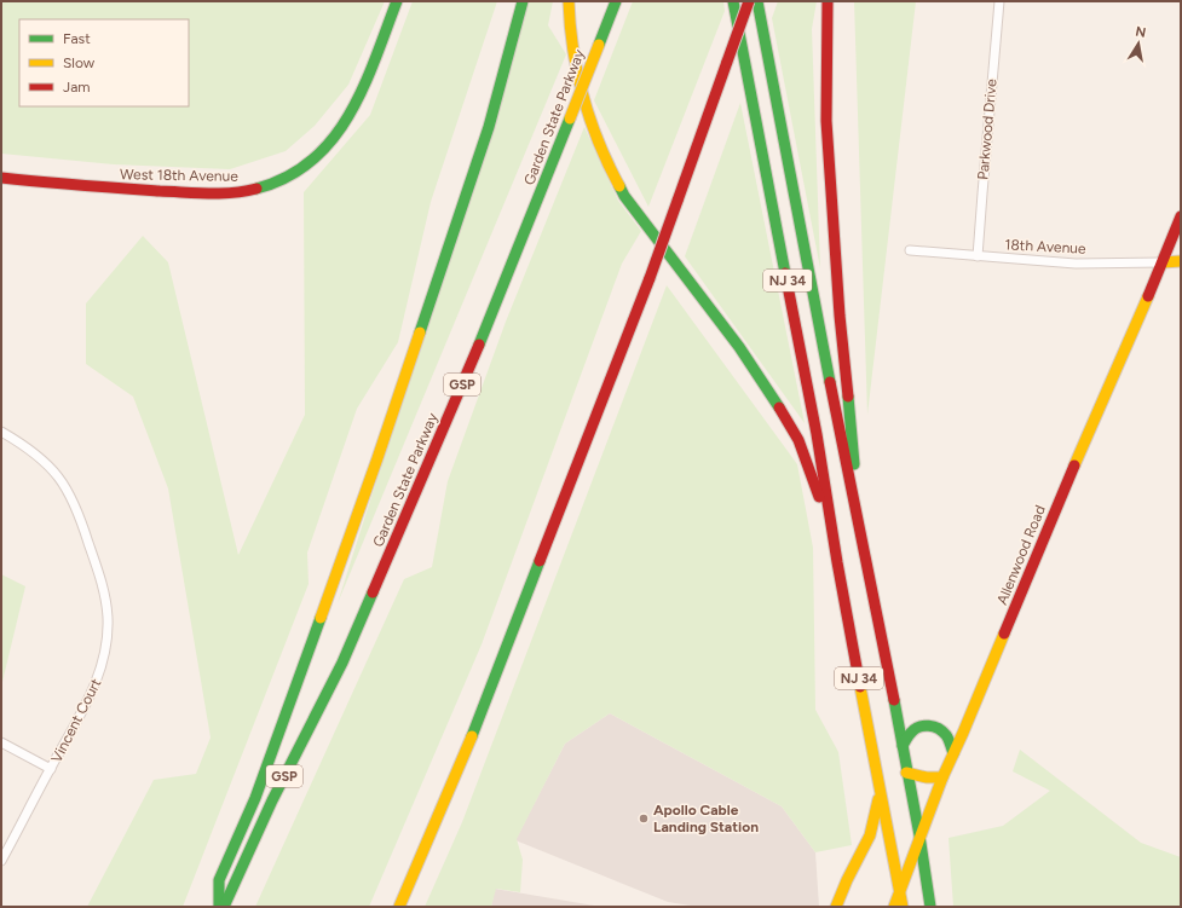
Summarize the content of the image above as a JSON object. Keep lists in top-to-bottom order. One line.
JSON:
{"streets":{"main road":["Garden State Parkway","West 18th Avenue","18th Avenue","NJ 34","GSP","Allenwood Road"],"street":["Parkwood Drive","Vincent Court"]},"crossings":[["Parkwood Drive","18th Avenue"],["18th Avenue","Allenwood Road"],["NJ 34","Allenwood Road"]],"places":["Apollo Cable Landing Station"],"legend":["Fast","Slow","Jam"],"north":"top"}
